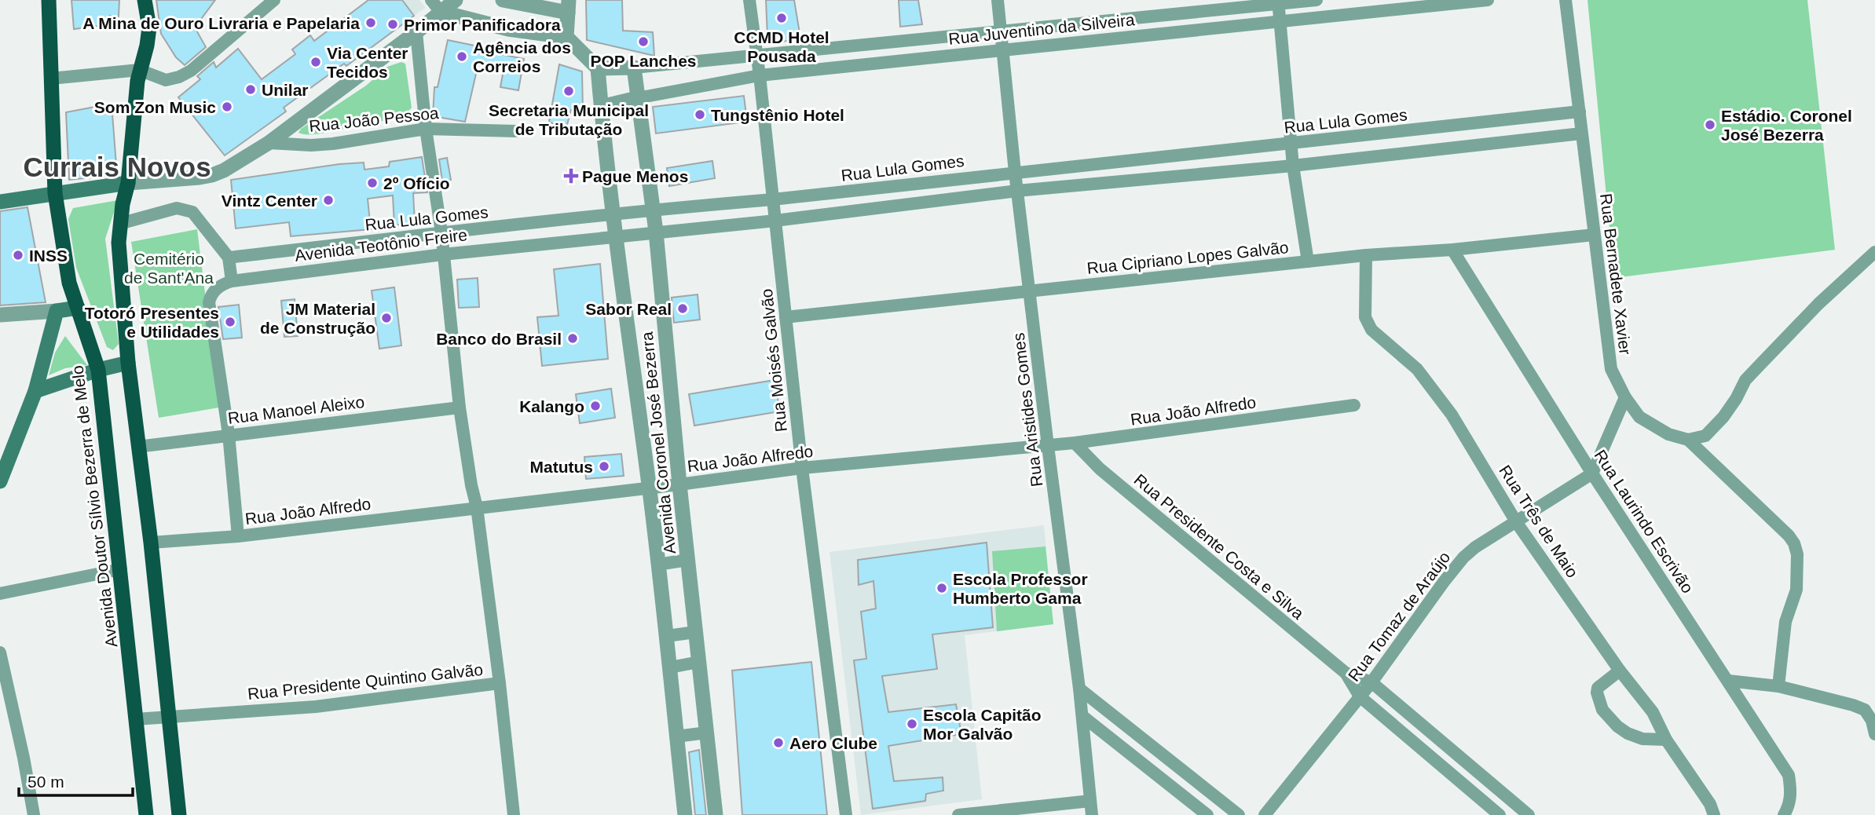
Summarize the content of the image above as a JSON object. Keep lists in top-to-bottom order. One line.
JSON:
{"streets":{"highway":["Avenida Doutor Sílvio Bezerra de Melo"],"street":["Rua Juventino da Silveira","Rua João Pessoa","Rua Lula Gomes","Avenida Teotônio Freire","Rua Cipriano Lopes Galvão","Rua Bernadete Xavier","Rua Moisés Galvão","Rua Manoel Aleixo","Rua Aristides Gomes","Rua João Alfredo","Avenida Coronel José Bezerra","Rua Três de Maio","Rua Laurindo Escrivão","Rua Presidente Costa e Silva","Rua Tomaz de Araújo","Rua Presidente Quintino Galvão"]},"crossings":[["Rua Juventino da Silveira","Rua Moisés Galvão"],["Rua Juventino da Silveira","Rua Aristides Gomes"],["Rua Juventino da Silveira","Avenida Coronel José Bezerra"],["Rua Lula Gomes","Rua Bernadete Xavier"],["Rua Lula Gomes","Rua Moisés Galvão"],["Rua Lula Gomes","Rua Aristides Gomes"],["Rua Lula Gomes","Avenida Coronel José Bezerra"],["Avenida Teotônio Freire","Avenida Coronel José Bezerra"],["Rua Cipriano Lopes Galvão","Rua Bernadete Xavier"],["Rua Cipriano Lopes Galvão","Rua Moisés Galvão"],["Rua Cipriano Lopes Galvão","Rua Aristides Gomes"],["Rua Cipriano Lopes Galvão","Rua Três de Maio"],["Rua Cipriano Lopes Galvão","Rua Laurindo Escrivão"],["Rua Moisés Galvão","Rua João Alfredo"],["Rua Aristides Gomes","Rua João Alfredo"],["Rua João Alfredo","Avenida Coronel José Bezerra"],["Rua João Alfredo","Rua Presidente Costa e Silva"],["Avenida Doutor Sílvio Bezerra de Melo","Rua Presidente Quintino Galvão"],["Rua Três de Maio","Rua Tomaz de Araújo"],["Rua Laurindo Escrivão","Rua Tomaz de Araújo"],["Rua Presidente Costa e Silva","Rua Tomaz de Araújo"]],"districts":["Currais Novos"],"parks":["Cemitério de Sant'Ana"],"places":{"other":["CCMD Hotel Pousada","A Mina de Ouro Livraria e Papelaria","Primor Panificadora","POP Lanches","Agência dos Correios","Via Center Tecidos","Unilar","Secretaria Municipal de Tributação","Som Zon Music","Tungstênio Hotel","Estádio. Coronel José Bezerra","2º Ofício","Vintz Center","INSS","Sabor Real","JM Material de Construção","Totoró Presentes e Utilidades","Banco do Brasil","Kalango","Matutus","Escola Professor Humberto Gama","Escola Capitão Mor Galvão","Aero Clube"],"health":["Pague Menos"]},"scale_bar":"50 m"}
